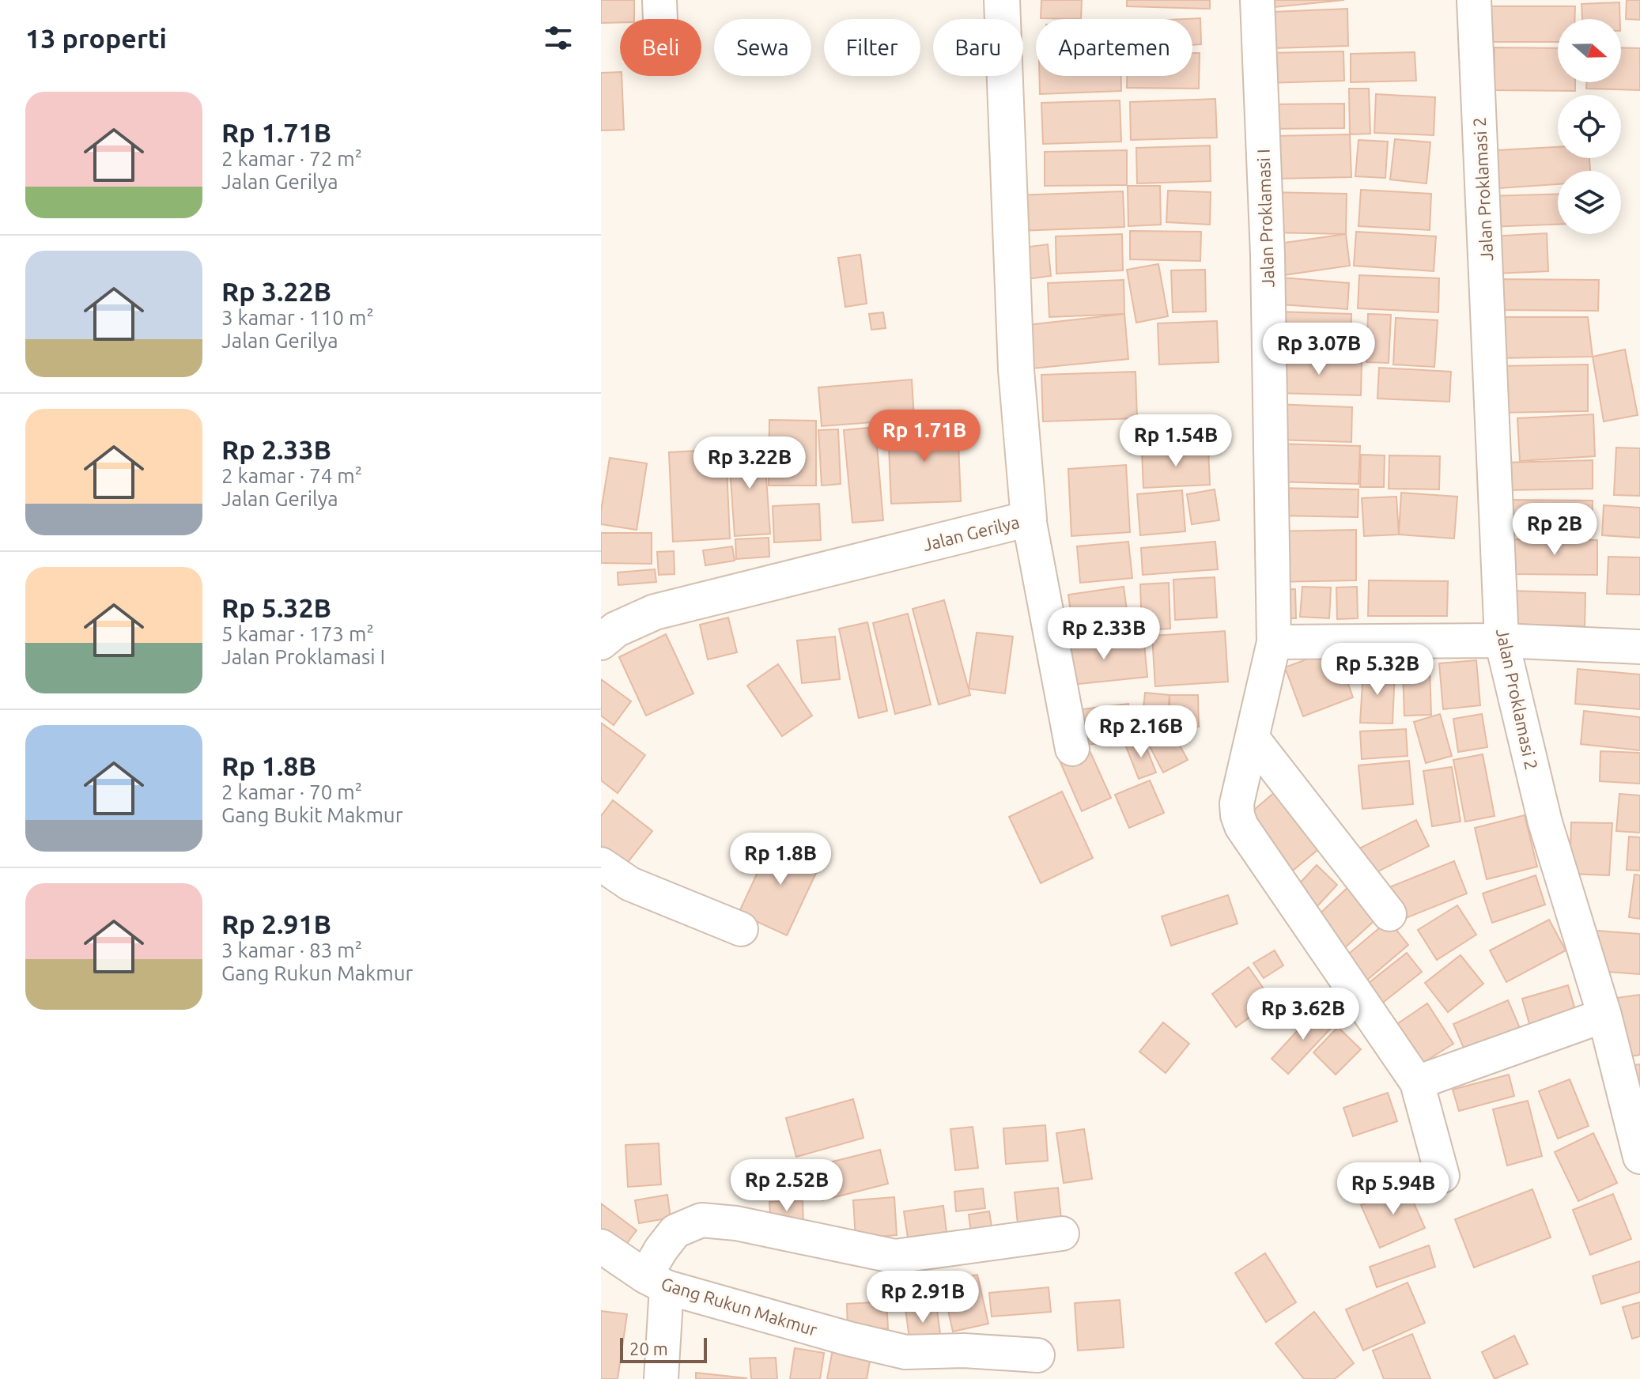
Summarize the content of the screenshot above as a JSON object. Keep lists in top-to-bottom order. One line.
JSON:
{"streets":{"street":["Jalan Proklamasi 2","Jalan Proklamasi I","Jalan Gerilya","Gang Rukun Makmur"]},"scale_bar":"20 m","north":"right","page":{"heading":"13 properti","chip":["Beli","Sewa","Filter","Baru","Apartemen"],"list":[{"name":"Rp 1.71B","note":"2 kamar · 72 m² · Jalan Gerilya"},{"name":"Rp 3.22B","note":"3 kamar · 110 m² · Jalan Gerilya"},{"name":"Rp 2.33B","note":"2 kamar · 74 m² · Jalan Gerilya"},{"name":"Rp 5.32B","note":"5 kamar · 173 m² · Jalan Proklamasi I"},{"name":"Rp 1.8B","note":"2 kamar · 70 m² · Gang Bukit Makmur"},{"name":"Rp 2.91B","note":"3 kamar · 83 m² · Gang Rukun Makmur"}],"price":["Rp 3.07B","Rp 1.71B","Rp 1.54B","Rp 3.22B","Rp 2B","Rp 2.33B","Rp 5.32B","Rp 2.16B","Rp 1.8B","Rp 3.62B","Rp 2.52B","Rp 5.94B","Rp 2.91B"],"scale":"20 m"}}
